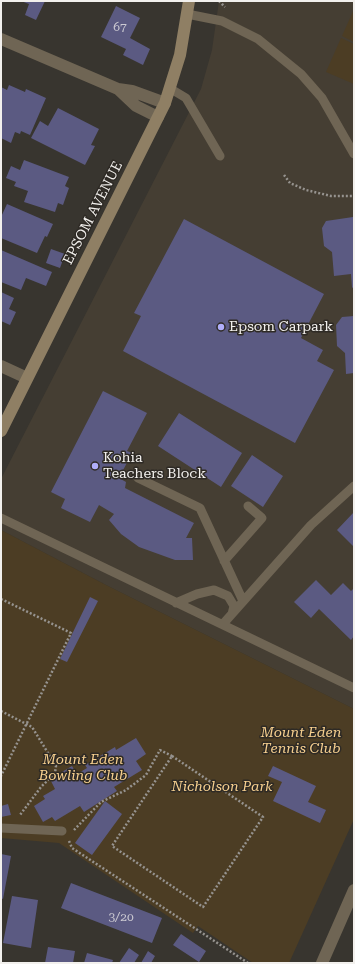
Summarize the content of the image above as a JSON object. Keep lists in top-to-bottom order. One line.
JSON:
{"streets":{"street":["EPSOM AVENUE"]},"parks":["Mount Eden Tennis Club","Mount Eden Bowling Club","Nicholson Park"],"places":["Epsom Carpark","Kohia Teachers Block"],"house_numbers":["67","3/20"]}
